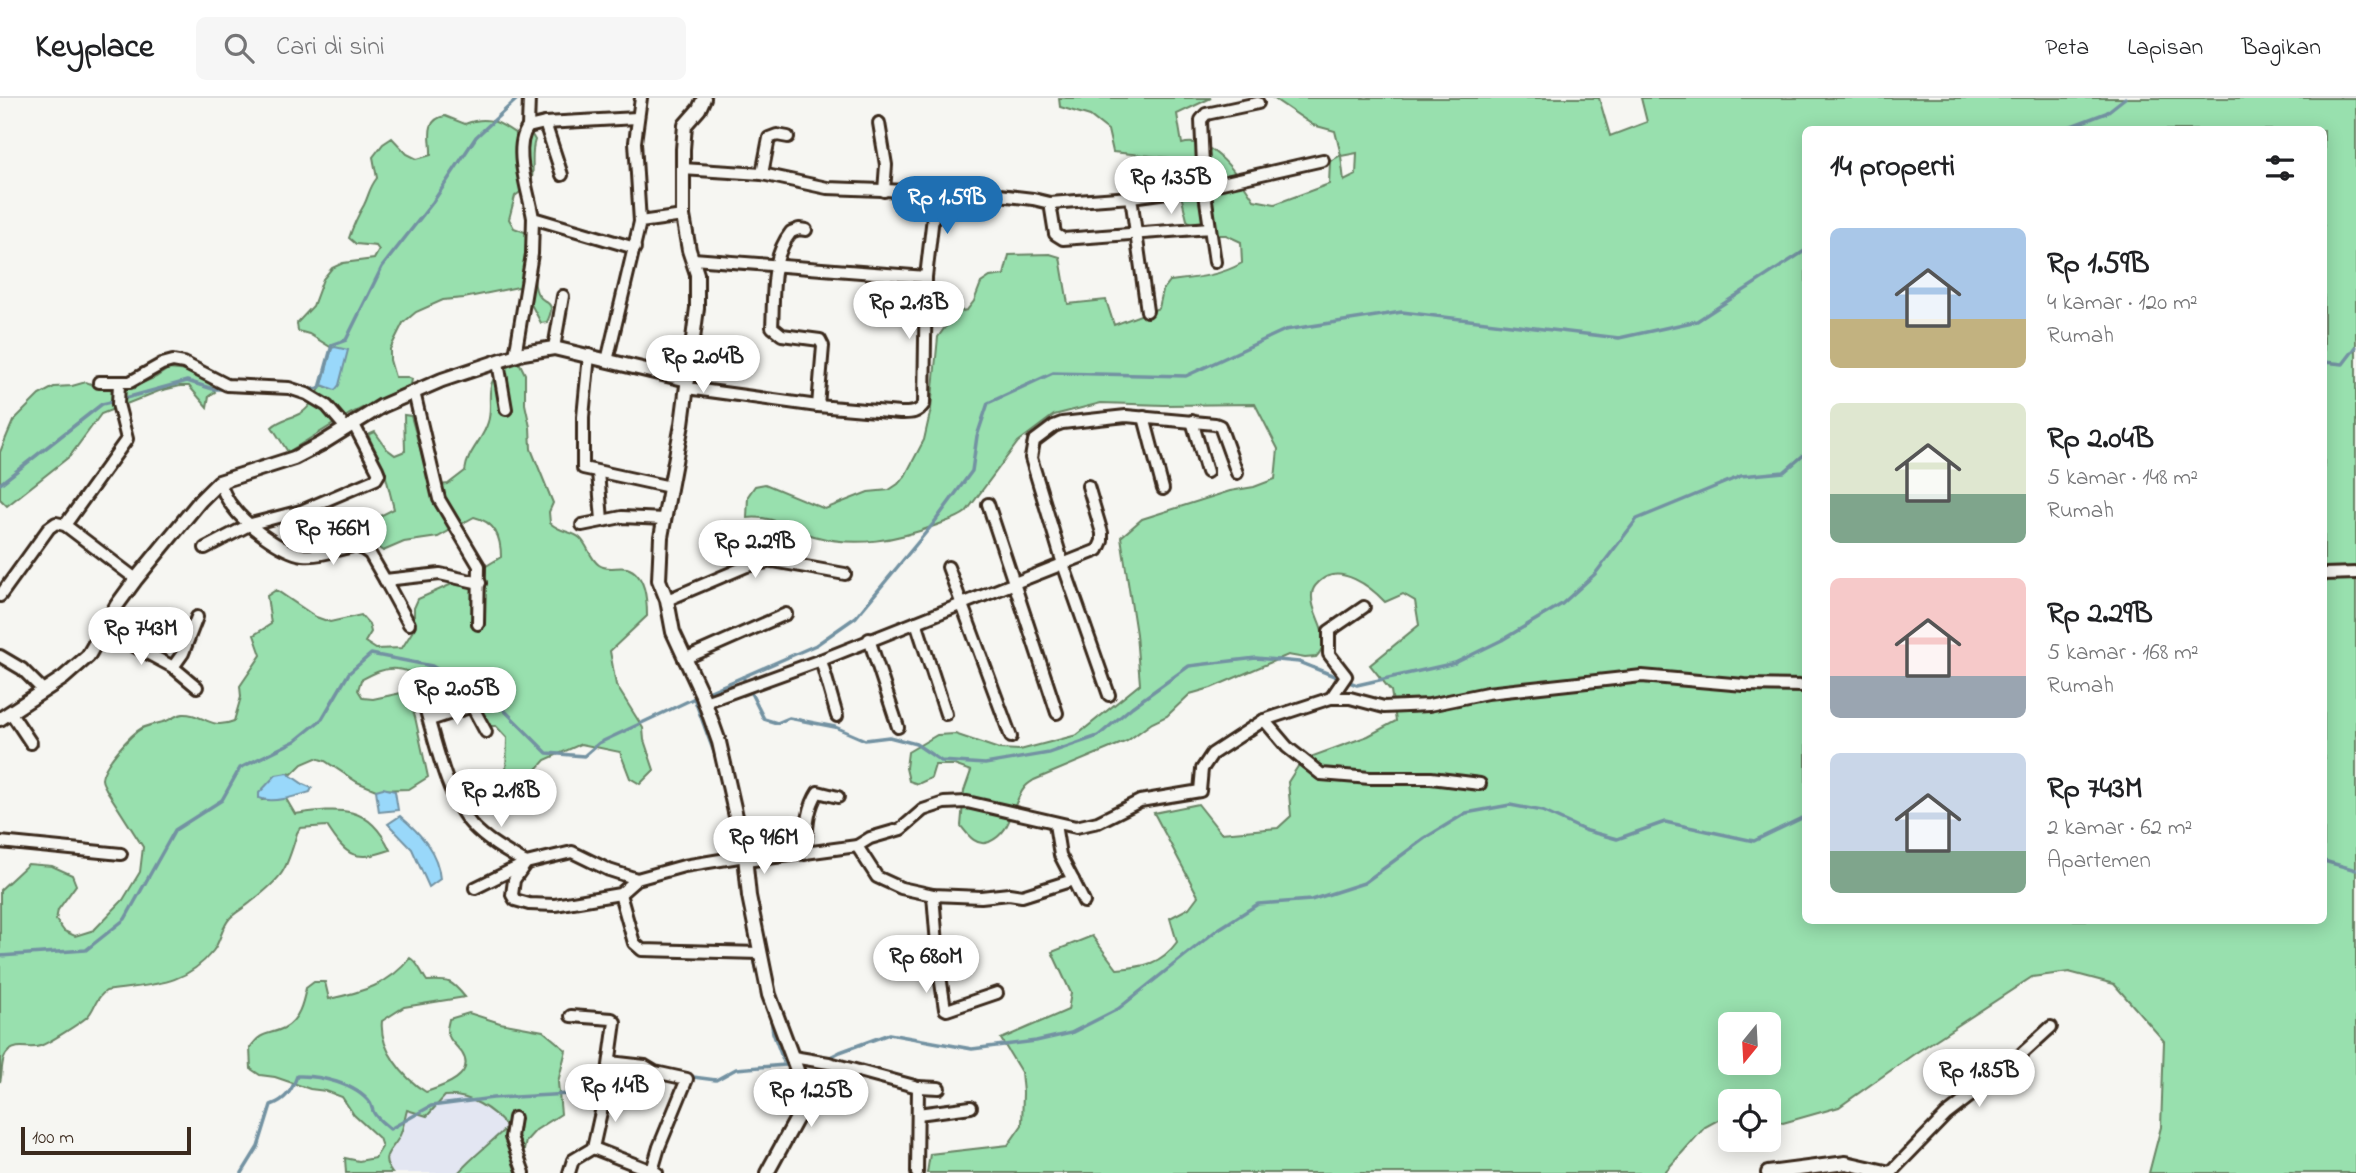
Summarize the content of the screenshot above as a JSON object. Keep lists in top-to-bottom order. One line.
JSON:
{"scale_bar":"100 m","north":"bottom","page":{"header":"Keyplace","search":"Cari di sini","nav":["Peta","Lapisan","Bagikan"],"heading":"14 properti","price":["Rp 1.35B","Rp 1.59B","Rp 2.13B","Rp 2.04B","Rp 766M","Rp 2.29B","Rp 743M","Rp 2.05B","Rp 2.18B","Rp 916M","Rp 680M","Rp 1.85B","Rp 1.4B","Rp 1.25B"],"list":[{"name":"Rp 1.59B","note":"4 kamar · 120 m² · Rumah"},{"name":"Rp 2.04B","note":"5 kamar · 148 m² · Rumah"},{"name":"Rp 2.29B","note":"5 kamar · 168 m² · Rumah"},{"name":"Rp 743M","note":"2 kamar · 62 m² · Apartemen"}],"scale":"100 m"}}
